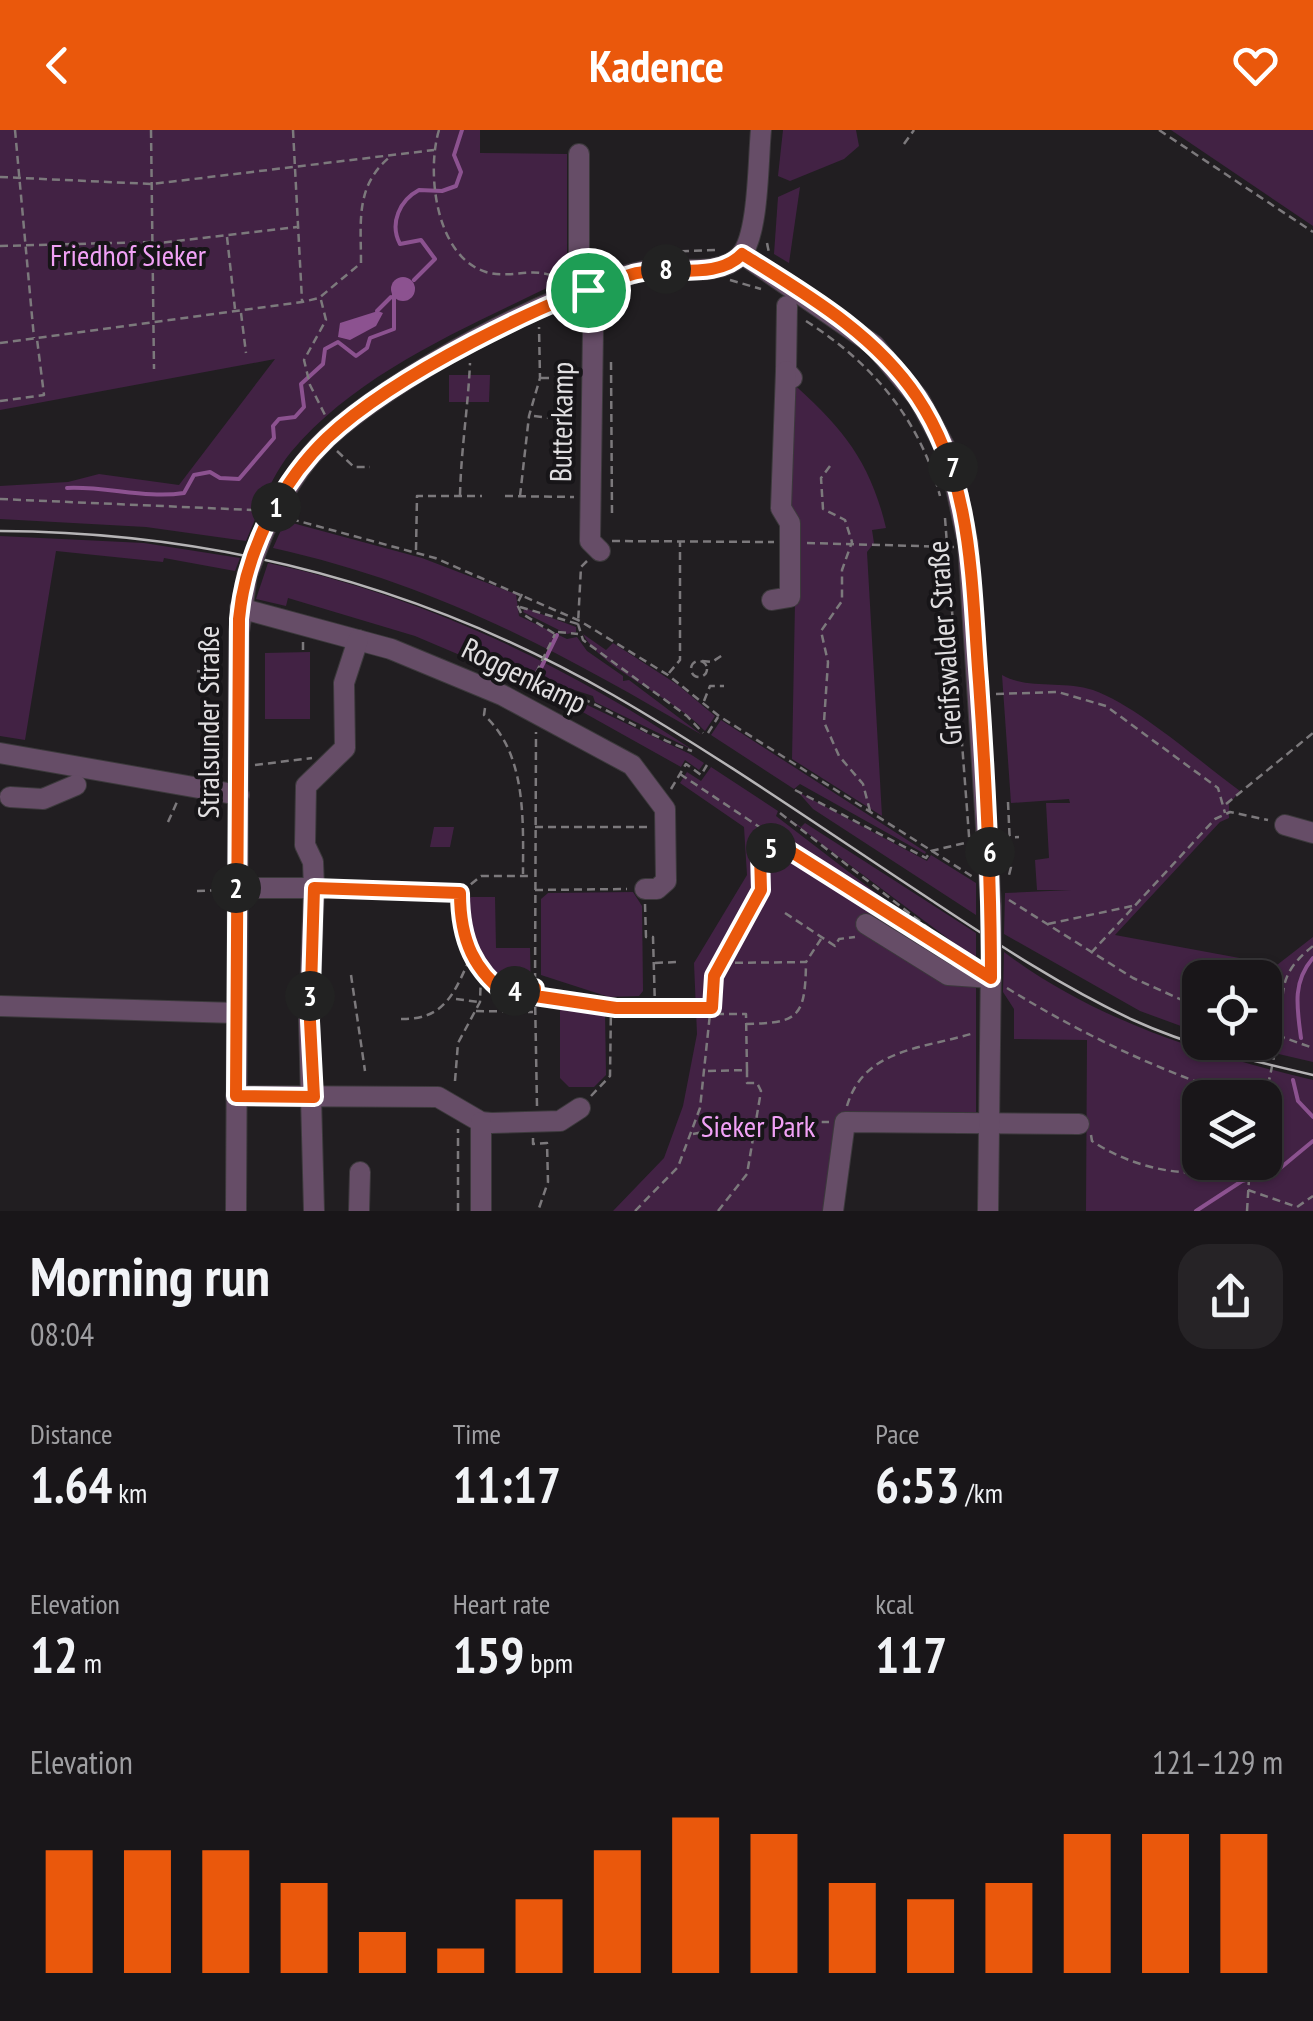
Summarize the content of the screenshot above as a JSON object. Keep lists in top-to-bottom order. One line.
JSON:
{"streets":{"street":["Butterkamp","Greifswalder Straße","Roggenkamp","Stralsunder Straße"]},"crossings":[["Butterkamp","Stralsunder Straße"],["Greifswalder Straße","Stralsunder Straße"],["Roggenkamp","Stralsunder Straße"]],"parks":["Friedhof Sieker","Sieker Park"],"page":{"header":"Kadence","pins":["8","7","1","5","6","2","4","3"],"heading":["Morning run","08:04"],"stats":[["Distance","1.64 km"],["Time","11:17"],["Pace","6:53 /km"],["Elevation","12 m"],["Heart rate","159 bpm"],["kcal","117"]],"chart":["Elevation","121–129 m"]}}
